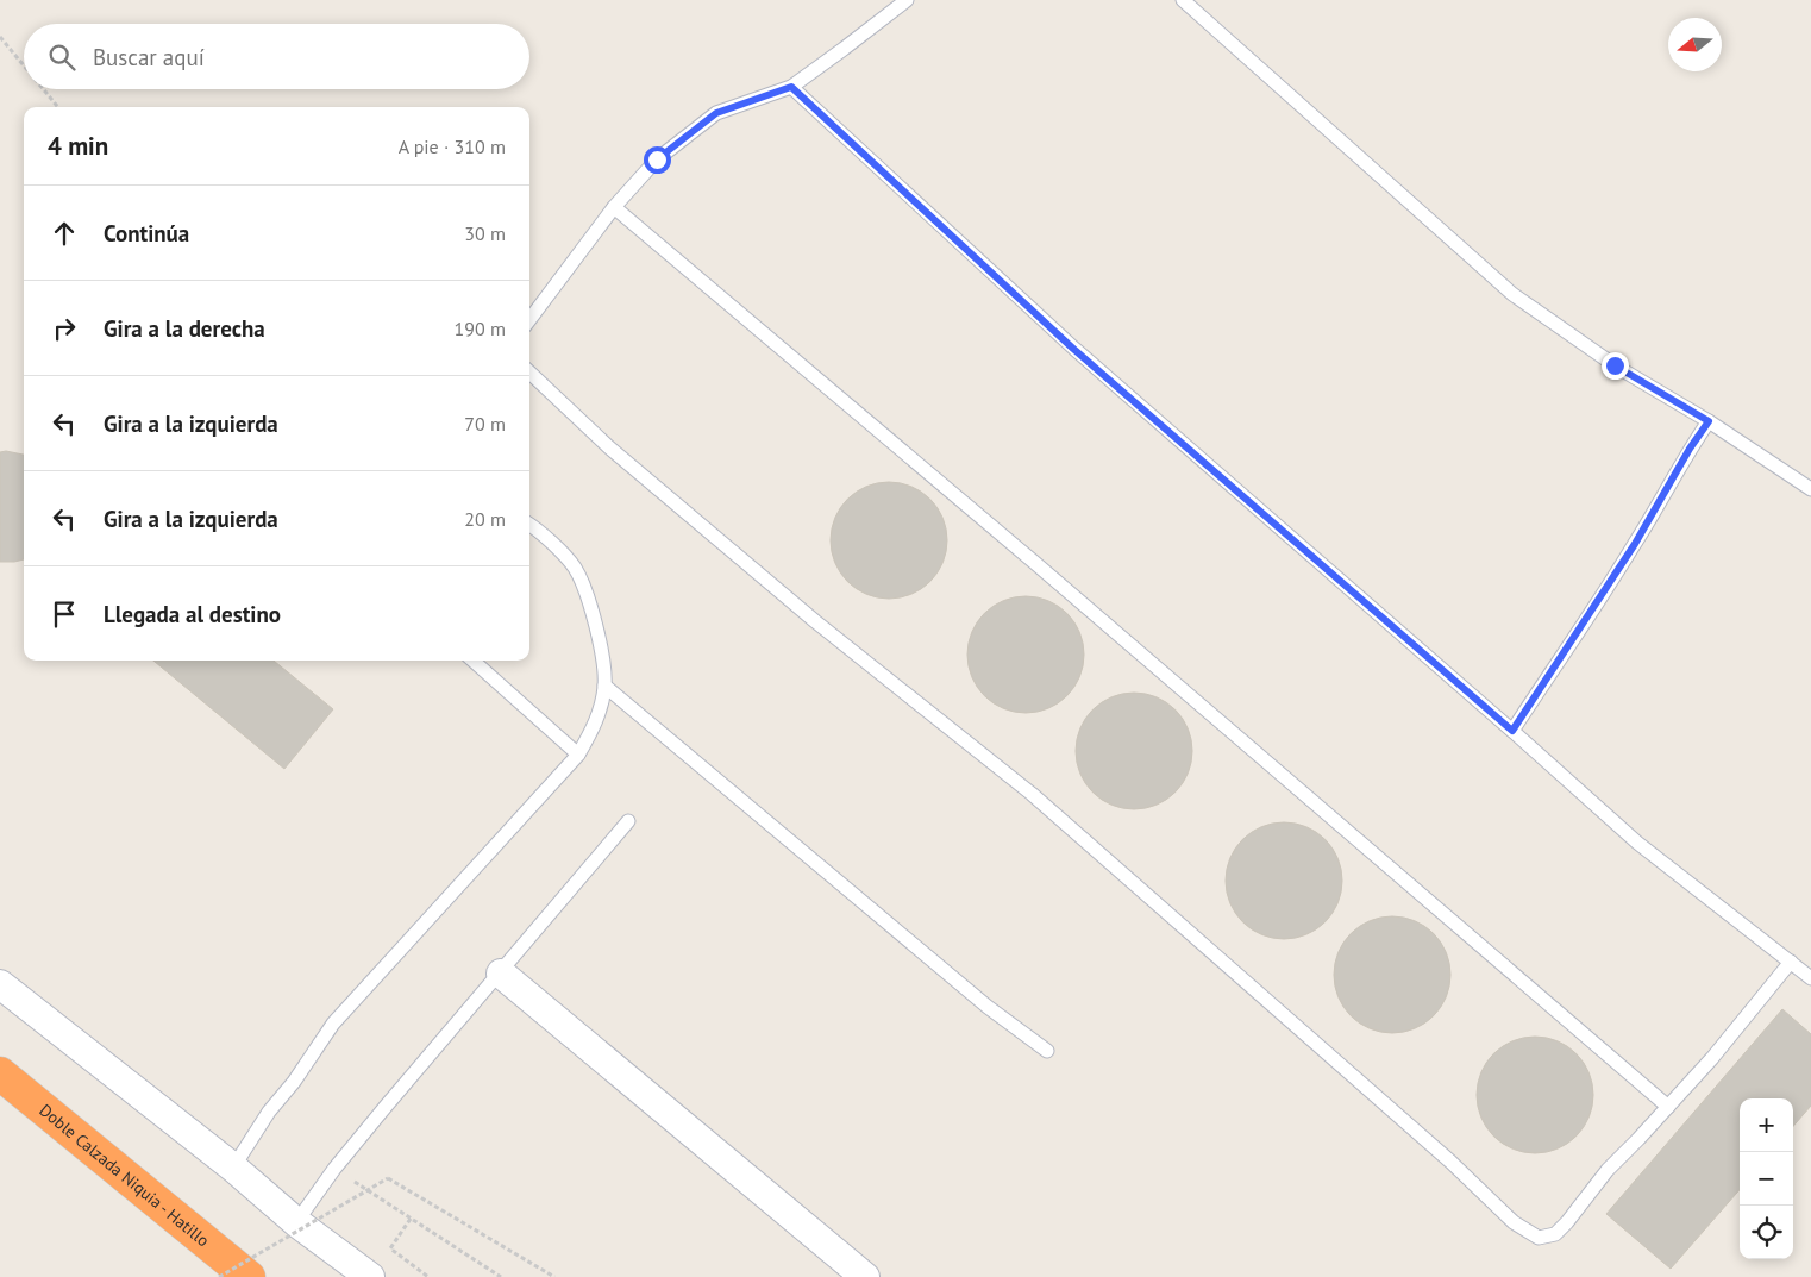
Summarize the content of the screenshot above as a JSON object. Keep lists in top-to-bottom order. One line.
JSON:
{"streets":{"highway":["Doble Calzada Niquia - Hatillo"]},"north":"left","page":{"search":"Buscar aquí","heading":["4 min","A pie · 310 m"],"list":[["Continúa","30 m"],["Gira a la derecha","190 m"],["Gira a la izquierda","70 m"],["Gira a la izquierda","20 m"],"Llegada al destino"],"map_buttons":["+","−"]}}
